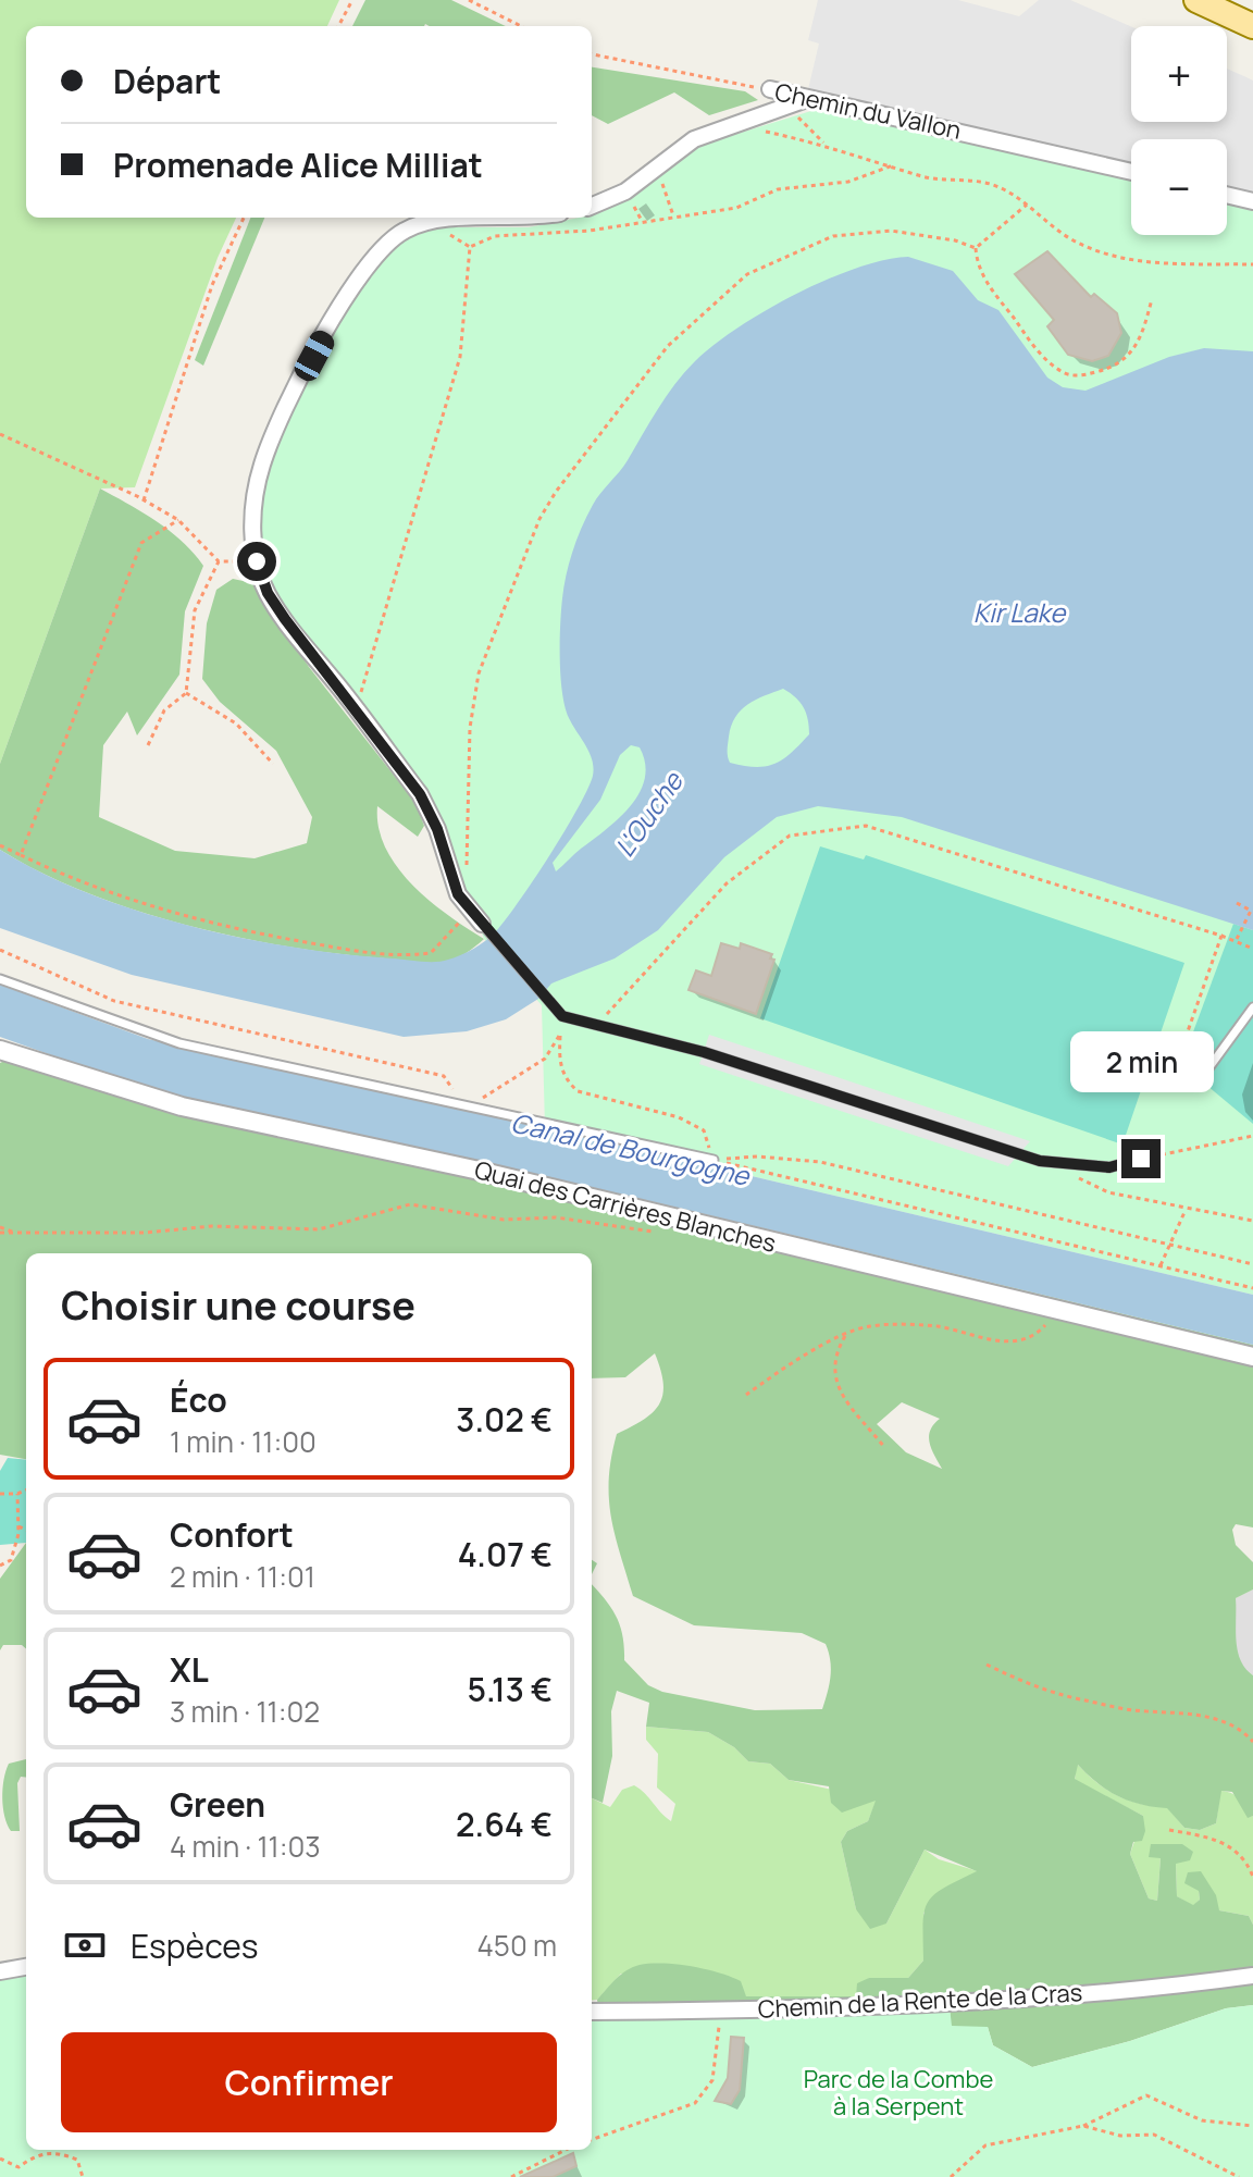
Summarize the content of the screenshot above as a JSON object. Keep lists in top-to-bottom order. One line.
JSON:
{"streets":{"street":["Chemin du Vallon","Quai des Carrières Blanches","Chemin de la Rente de la Cras"]},"water":["Kir Lake","L'Ouche","Canal de Bourgogne"],"parks":["Parc de la Combe à la Serpent"],"page":{"map_buttons":["+","−"],"banner":["Départ","Promenade Alice Milliat"],"bubble":"2 min","heading":"Choisir une course","list":[{"name":"Éco","note":"1 min · 11:00","value":"3.02 €"},{"name":"Confort","note":"2 min · 11:01","value":"4.07 €"},{"name":"XL","note":"3 min · 11:02","value":"5.13 €"},{"name":"Green","note":"4 min · 11:03","value":"2.64 €"}],"pay":["Espèces","450 m"],"buttons":"Confirmer"}}
